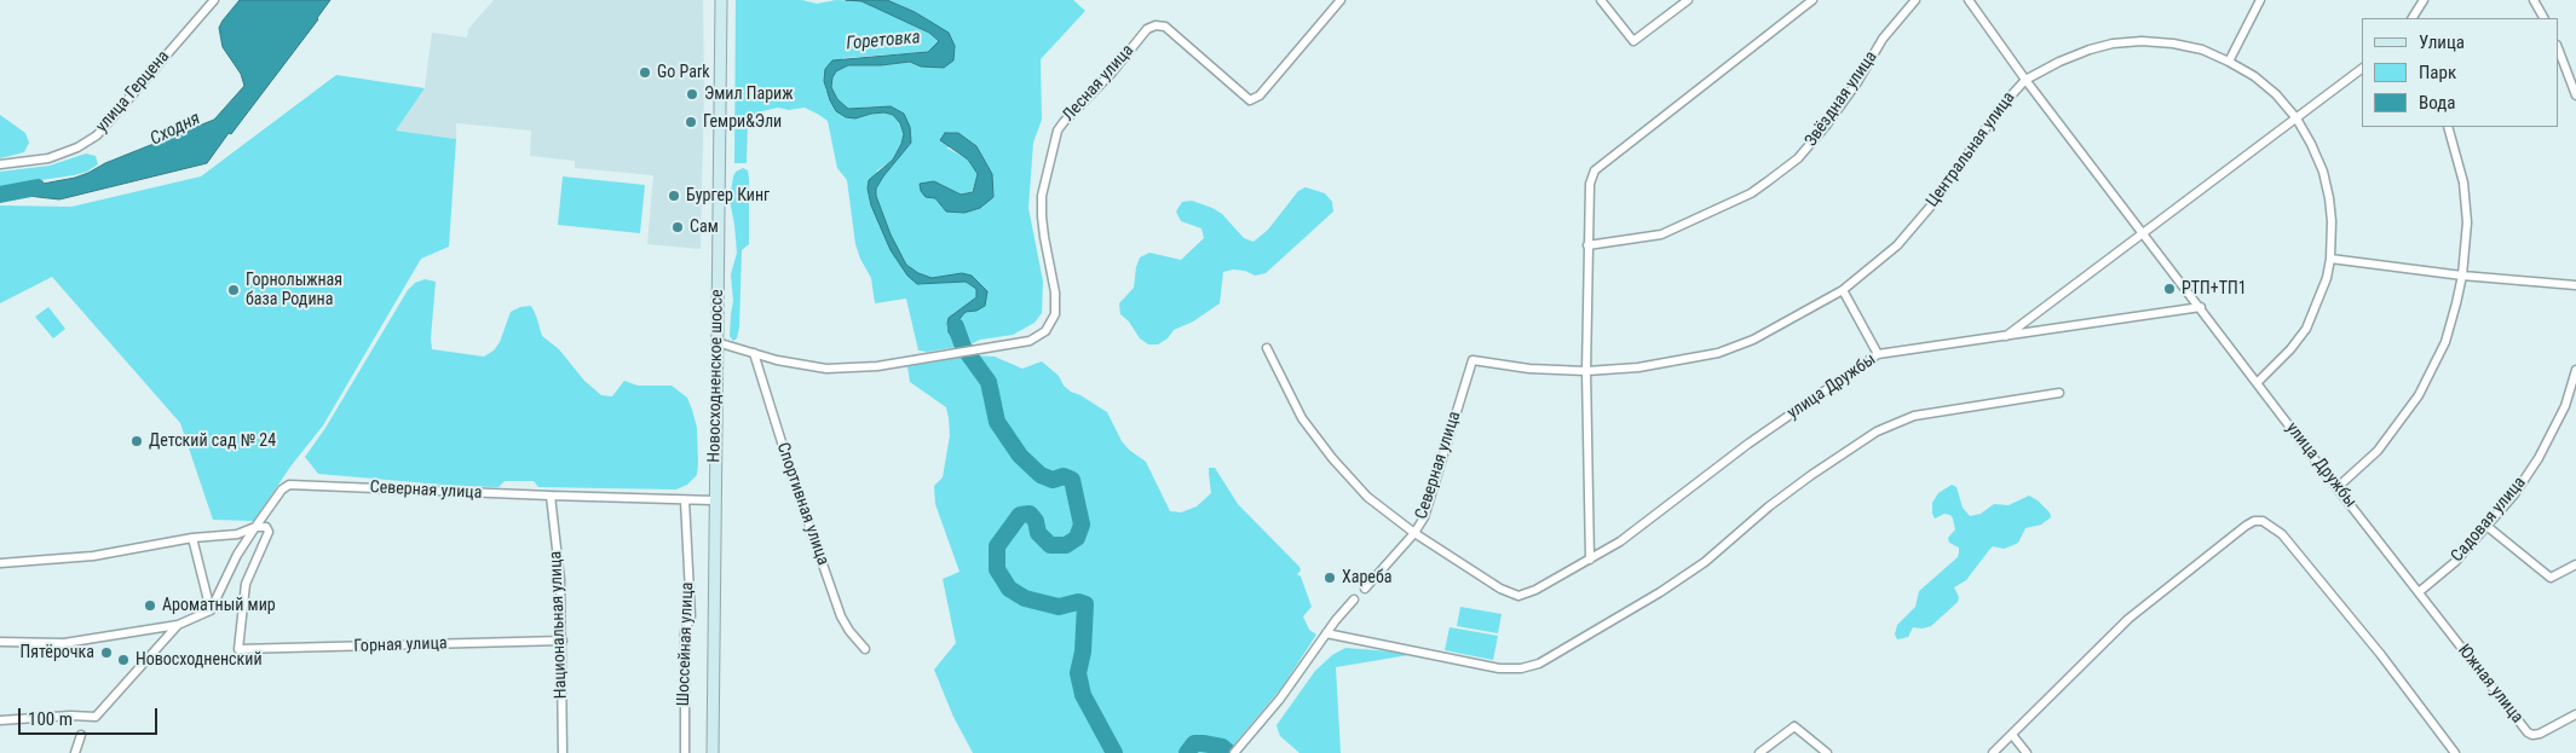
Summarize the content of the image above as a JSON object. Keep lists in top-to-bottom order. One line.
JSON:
{"streets":{"main road":["Новосходненское шоссе"],"street":["Лесная улица","улица Герцена","Звёздная улица","Центральная улица","улица Дружбы","Северная улица","Спортивная улица","Садовая улица","Национальная улица","Шоссейная улица","Горная улица","Южная улица"]},"crossings":[["Лесная улица","Спортивная улица"],["Центральная улица","улица Дружбы"],["Центральная улица","Северная улица"],["Новосходненское шоссе","Северная улица"],["улица Дружбы","Северная улица"],["улица Дружбы","Садовая улица"],["улица Дружбы","Южная улица"],["Северная улица","Национальная улица"],["Северная улица","Шоссейная улица"],["Северная улица","Горная улица"],["Садовая улица","Южная улица"],["Национальная улица","Горная улица"]],"water":["Горетовка","Сходня"],"places":["Go Park","Эмил Париж","Гемри&Эли","Бургер Кинг","Сам","РТП+ТП1","Горнолыжная база Родина","Детский сад № 24","Хареба","Ароматный мир","Пятёрочка","Новосходненский"],"legend":["Улица","Парк","Вода"],"scale_bar":"100 m"}
